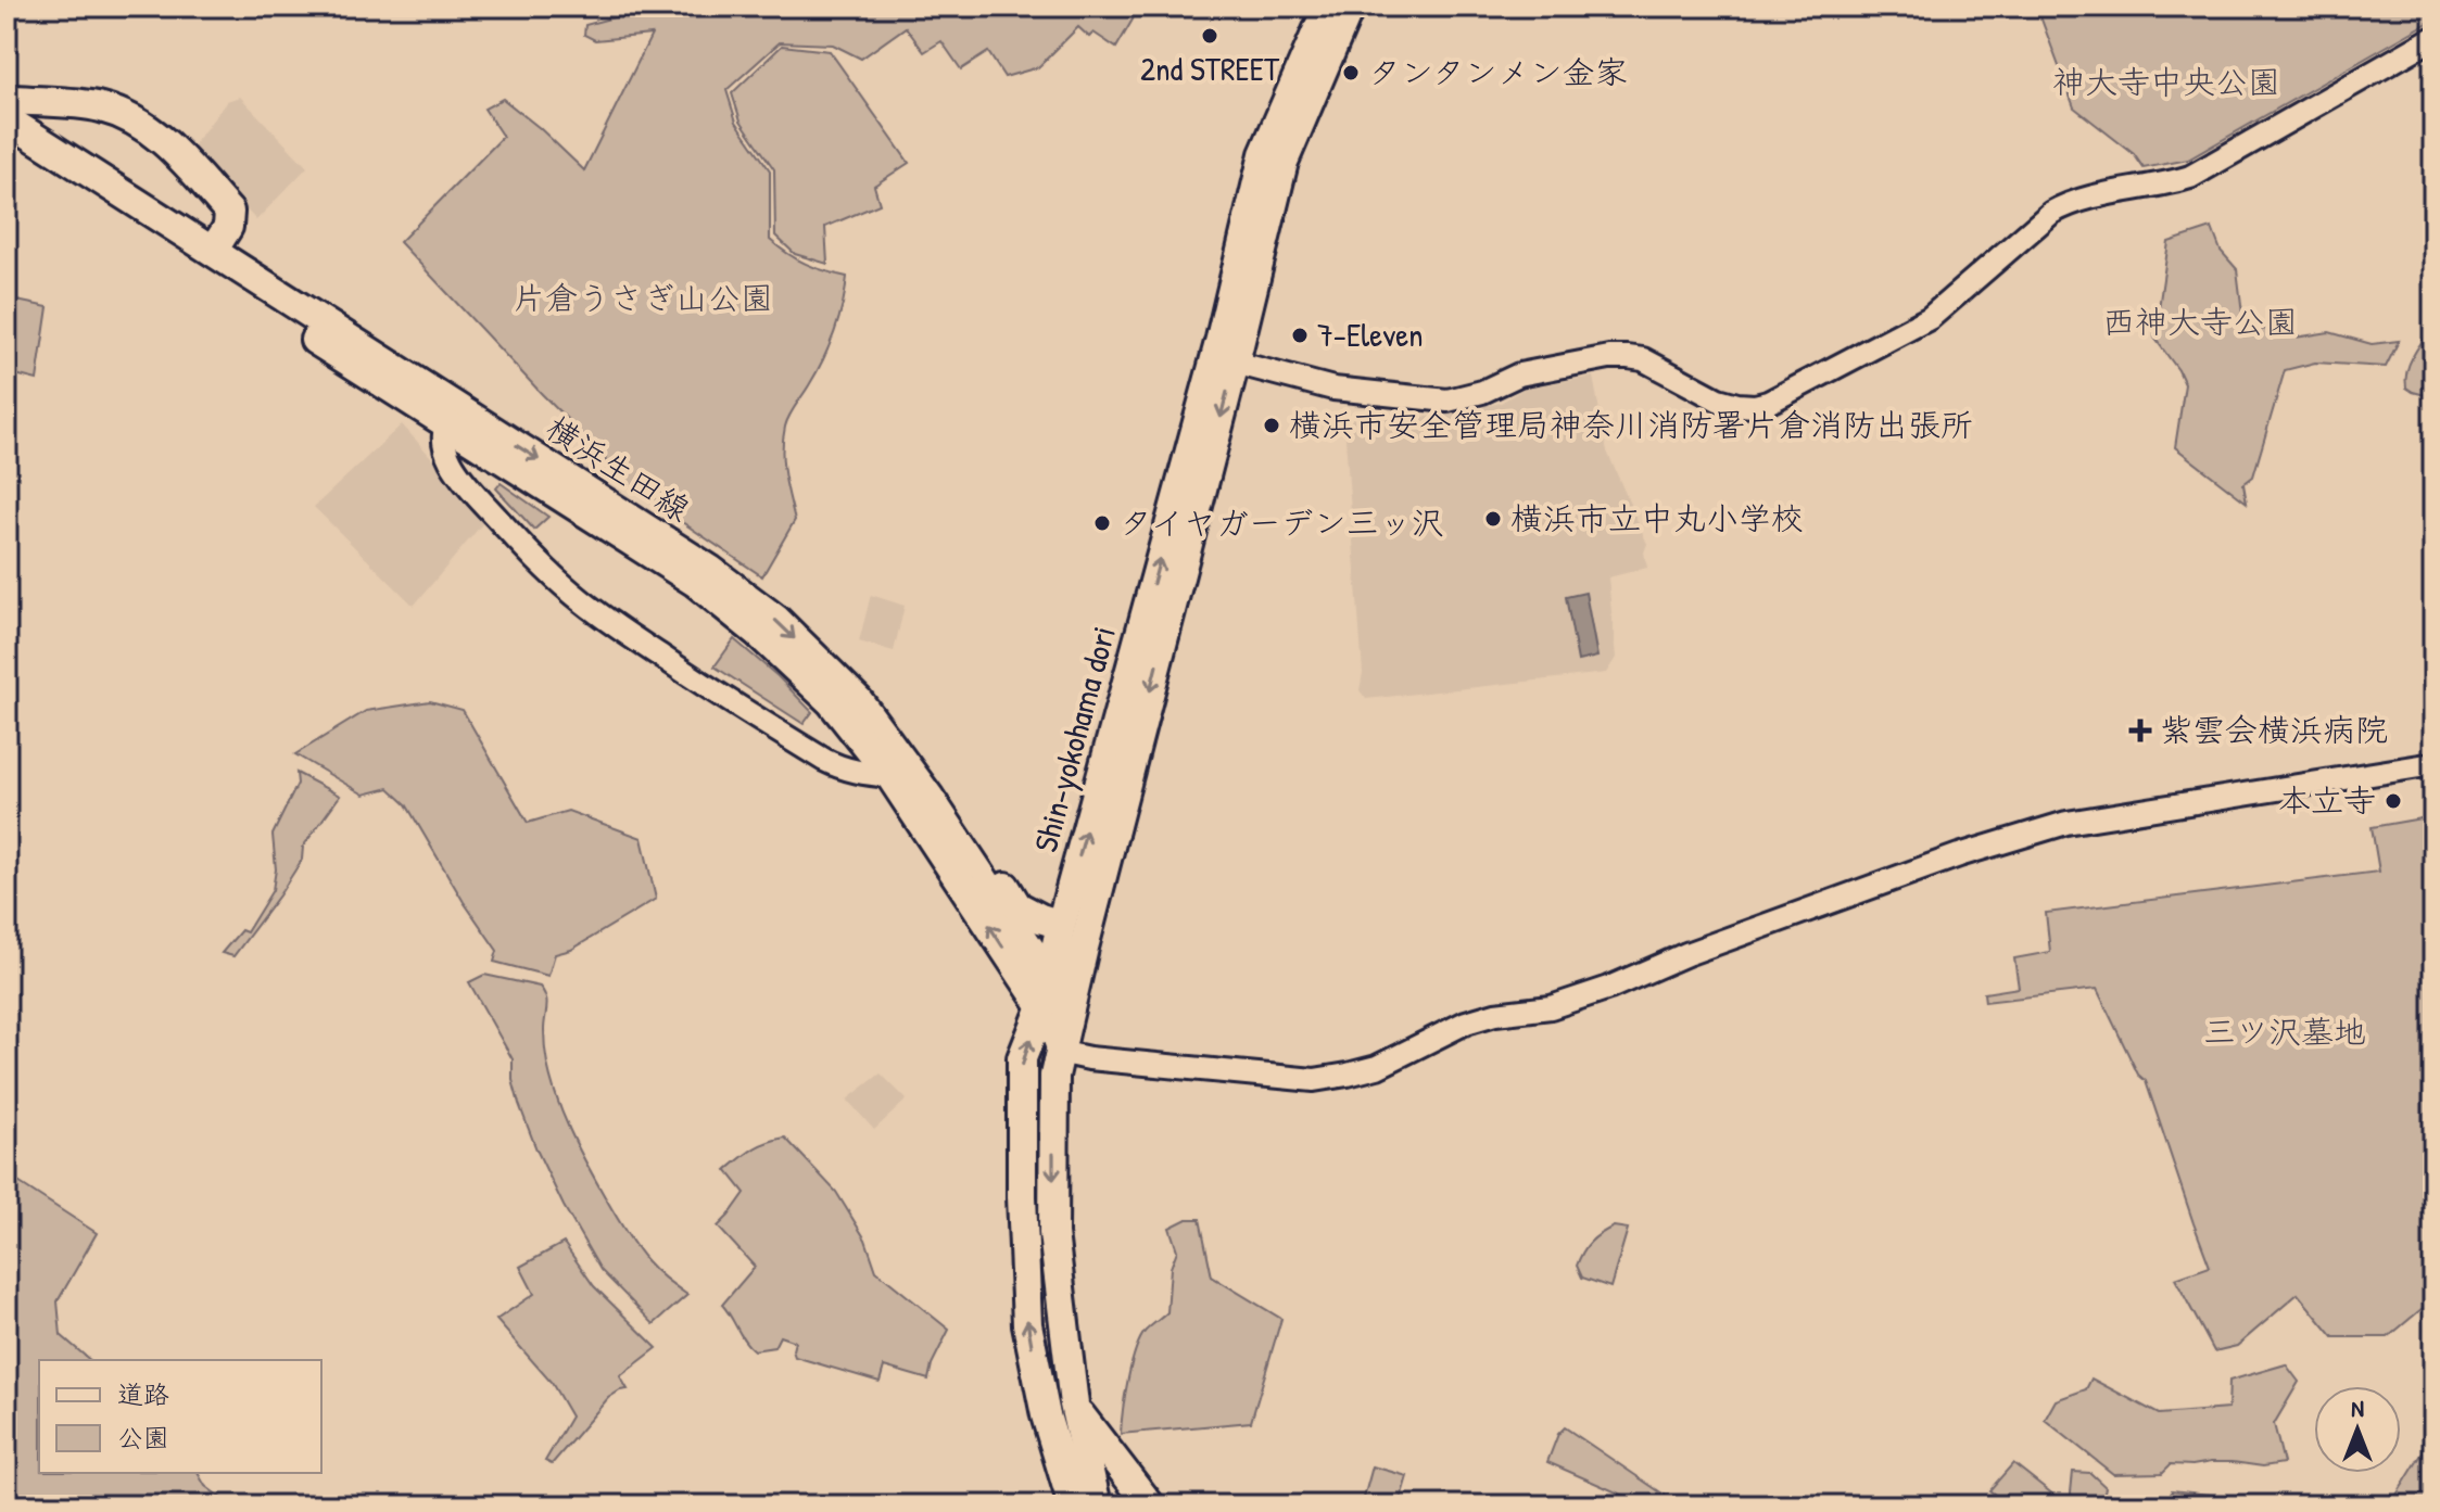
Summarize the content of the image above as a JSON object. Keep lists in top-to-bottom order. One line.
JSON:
{"streets":{"main road":["横浜生田線","Shin-yokohama dori"]},"crossings":[["横浜生田線","Shin-yokohama dori"]],"parks":["神大寺中央公園","片倉うさぎ山公園","西神大寺公園","三ツ沢墓地"],"places":{"other":["2nd STREET","タンタンメン金家","7-Eleven","横浜市安全管理局神奈川消防署片倉消防出張所","横浜市立中丸小学校","タイヤガーデン三ッ沢","本立寺"],"health":["紫雲会横浜病院"]},"legend":["道路","公園"],"north":"top"}
